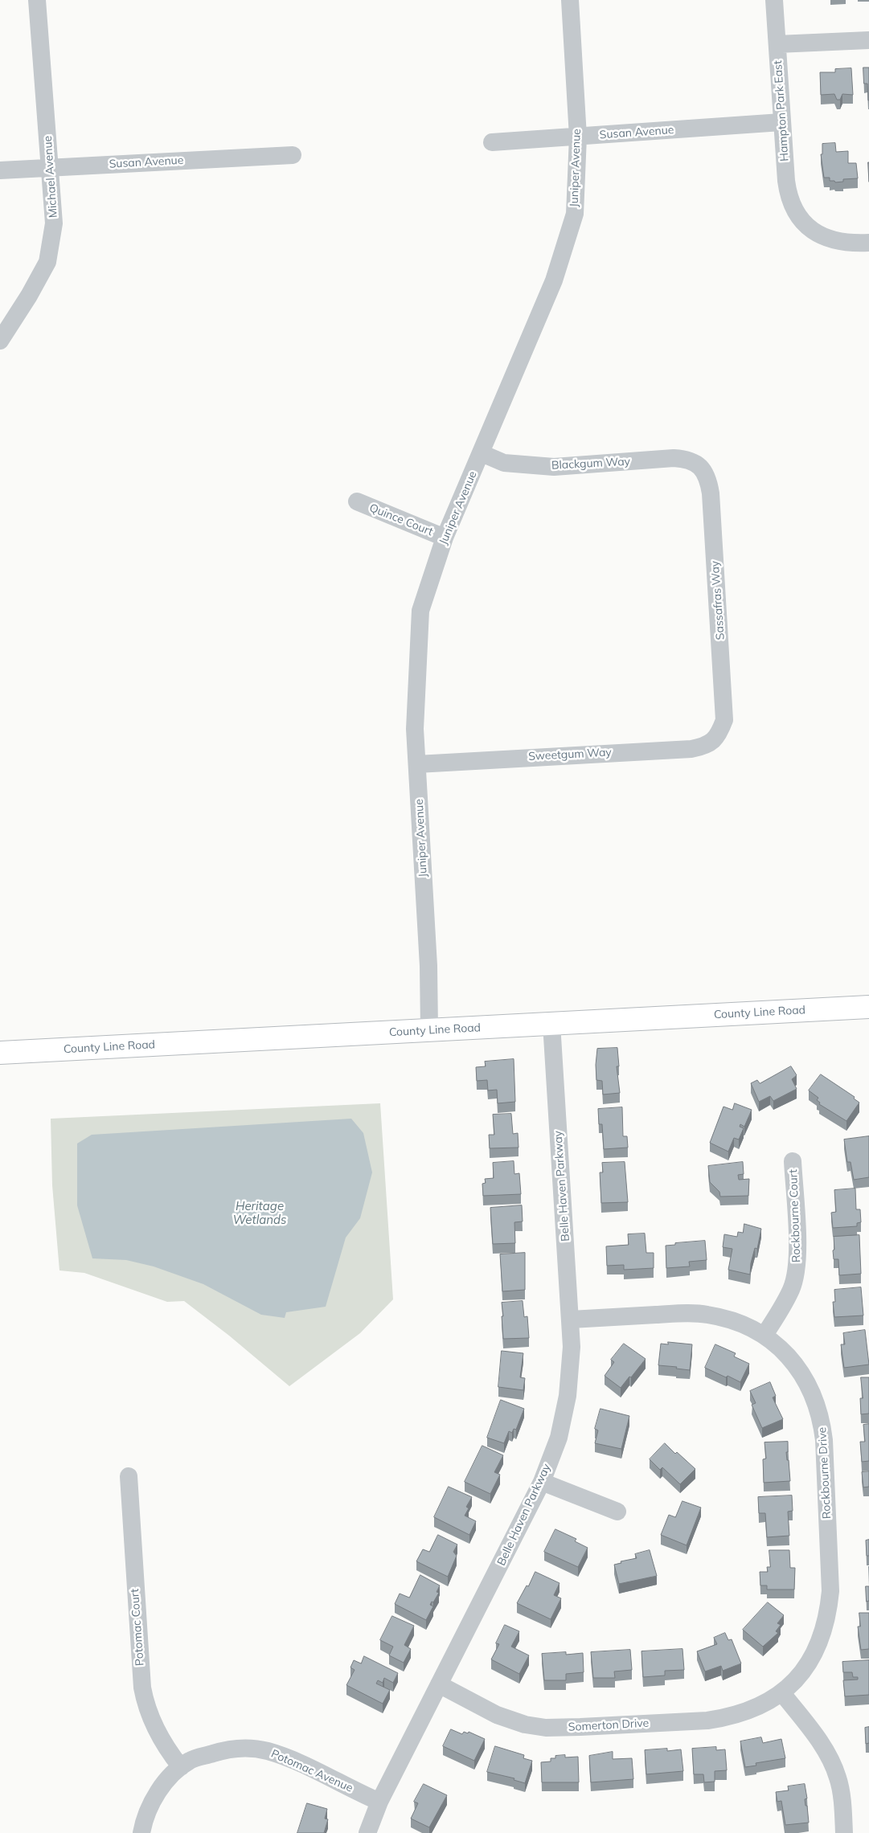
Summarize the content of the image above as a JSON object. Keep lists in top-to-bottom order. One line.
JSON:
{"streets":{"main road":["County Line Road"],"street":["Hampton Park East","Susan Avenue","Juniper Avenue","Michael Avenue","Blackgum Way","Quince Court","Sassafras Way","Sweetgum Way","Belle Haven Parkway","Rockbourne Court","Rockbourne Drive","Potomac Court","Somerton Drive","Potomac Avenue"]},"crossings":[["Hampton Park East","Susan Avenue"],["Susan Avenue","Juniper Avenue"],["Susan Avenue","Michael Avenue"],["Juniper Avenue","Blackgum Way"],["Juniper Avenue","Quince Court"],["Juniper Avenue","Sweetgum Way"],["Juniper Avenue","County Line Road"],["Blackgum Way","Sassafras Way"],["Sassafras Way","Sweetgum Way"],["County Line Road","Belle Haven Parkway"],["Belle Haven Parkway","Rockbourne Drive"],["Belle Haven Parkway","Somerton Drive"],["Belle Haven Parkway","Potomac Avenue"],["Rockbourne Court","Rockbourne Drive"],["Rockbourne Drive","Somerton Drive"],["Potomac Court","Potomac Avenue"]],"water":["Heritage Wetlands"]}
